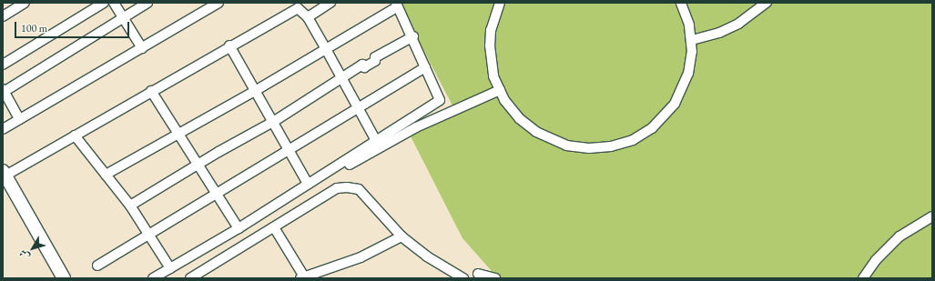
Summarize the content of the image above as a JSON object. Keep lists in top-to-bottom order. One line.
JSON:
{"scale_bar":"100 m","north":"bottom left"}
